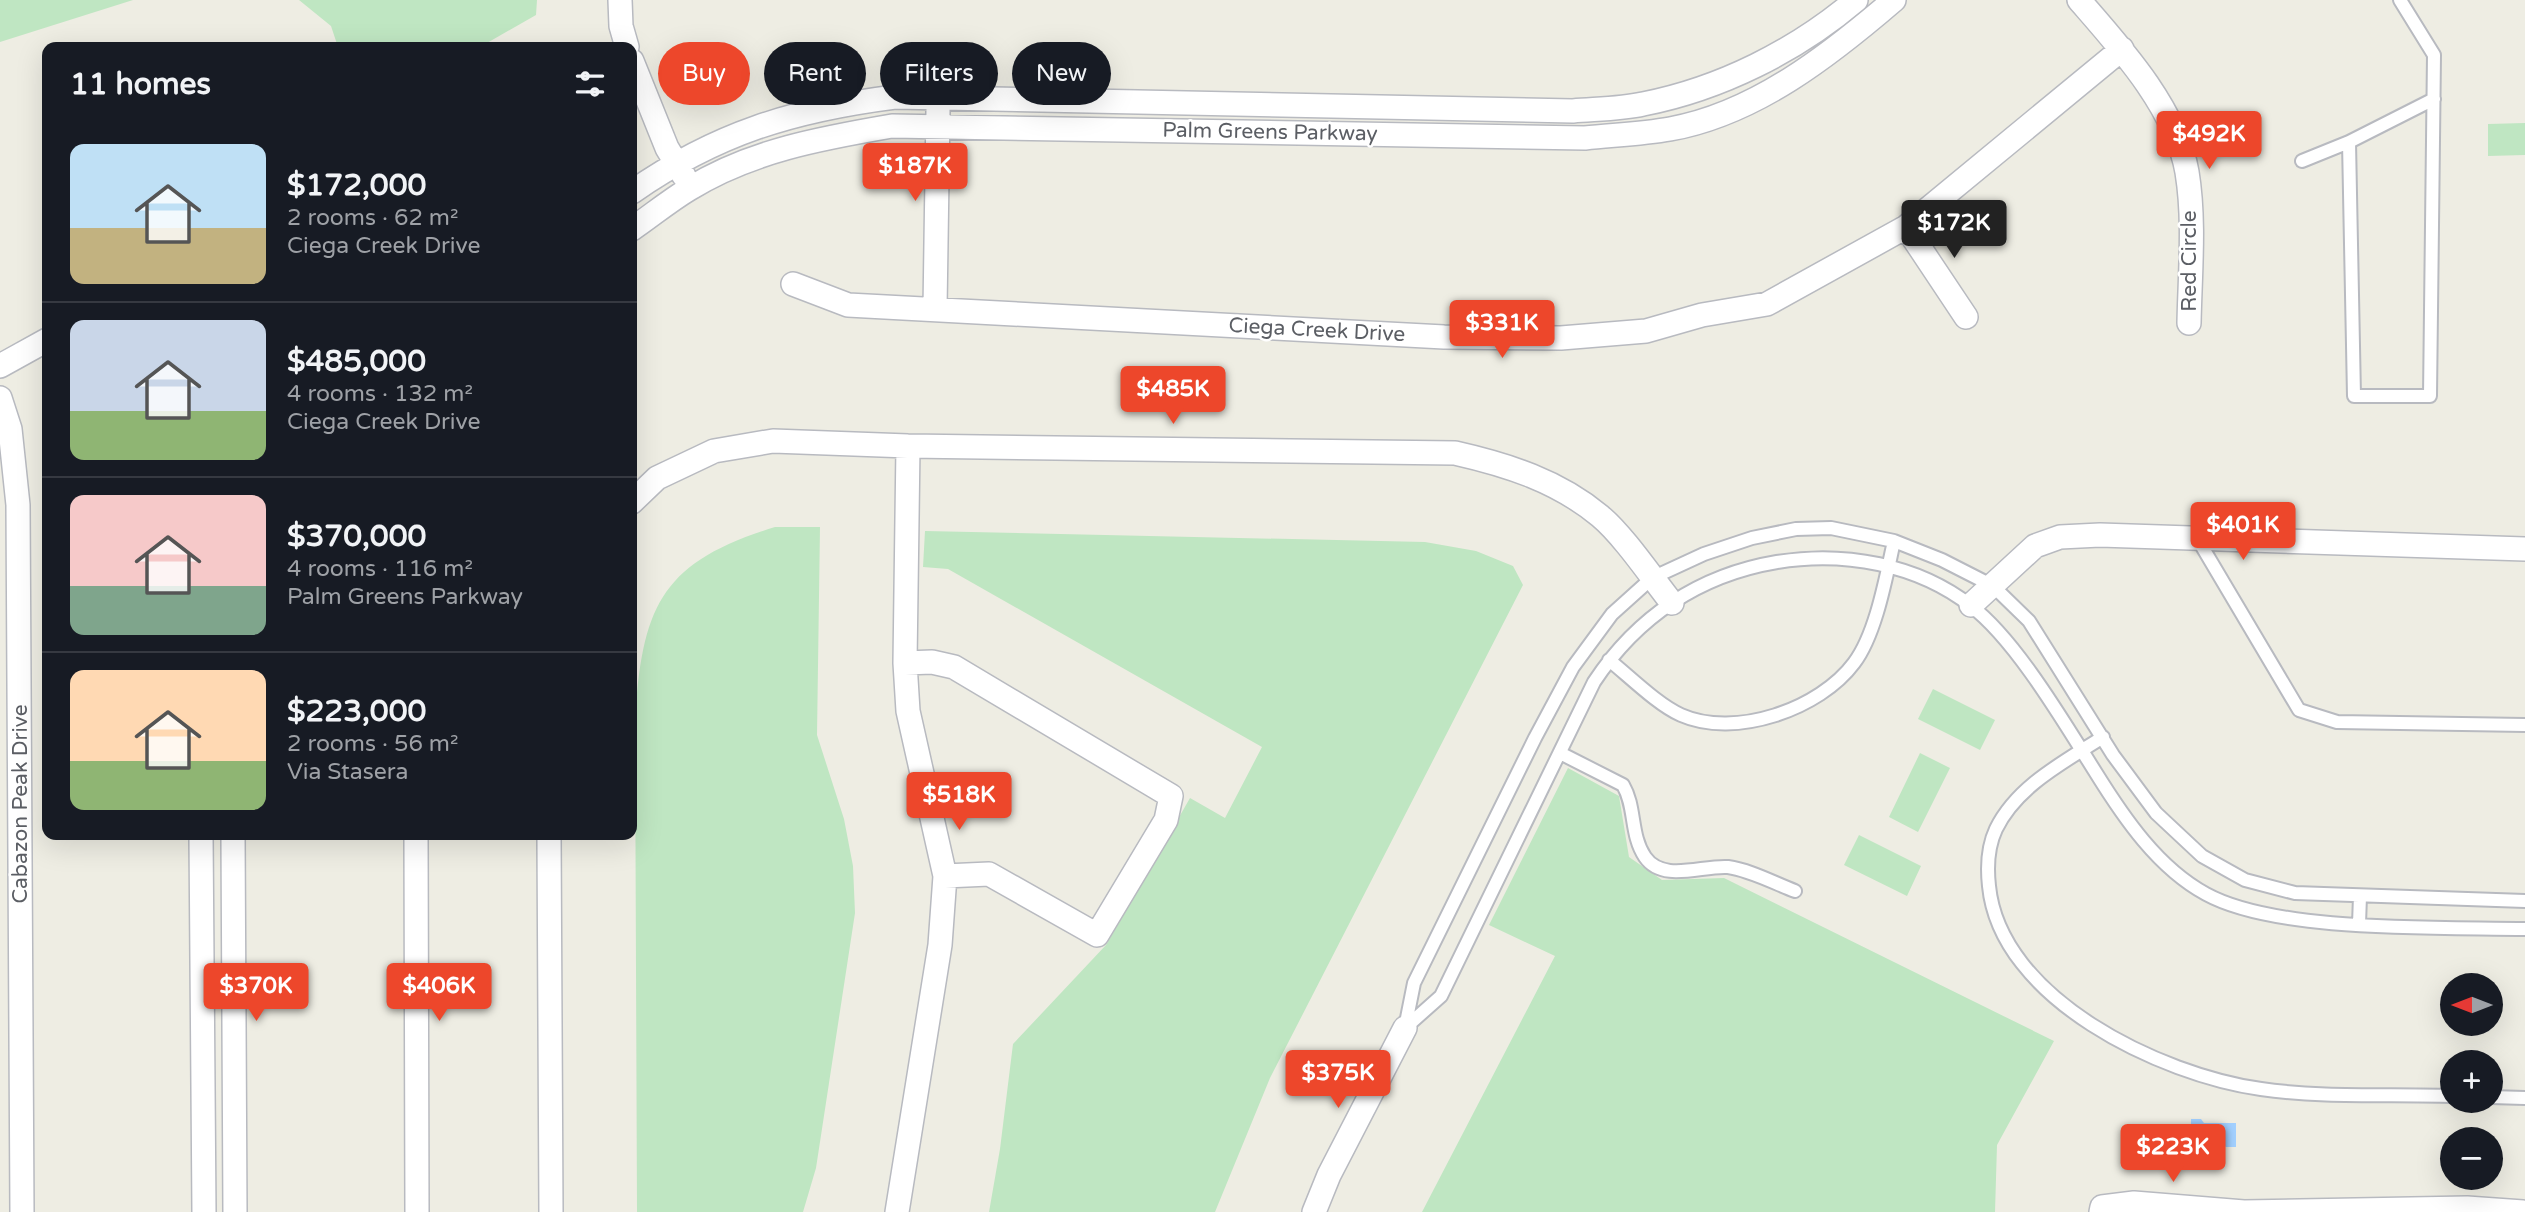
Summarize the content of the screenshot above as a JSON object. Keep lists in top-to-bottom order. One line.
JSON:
{"streets":{"street":["Palm Greens Parkway","Red Circle","Ciega Creek Drive","Cabazon Peak Drive"]},"crossings":[["Red Circle","Ciega Creek Drive"]],"north":"left","page":{"chip":["Buy","Rent","Filters","New"],"heading":"11 homes","price":["$492K","$187K","$172K","$331K","$485K","$401K","$518K","$370K","$406K","$375K","$223K"],"list":[{"name":"$172,000","note":"2 rooms · 62 m² · Ciega Creek Drive"},{"name":"$485,000","note":"4 rooms · 132 m² · Ciega Creek Drive"},{"name":"$370,000","note":"4 rooms · 116 m² · Palm Greens Parkway"},{"name":"$223,000","note":"2 rooms · 56 m² · Via Stasera"}],"map_buttons":["+","−"]}}
